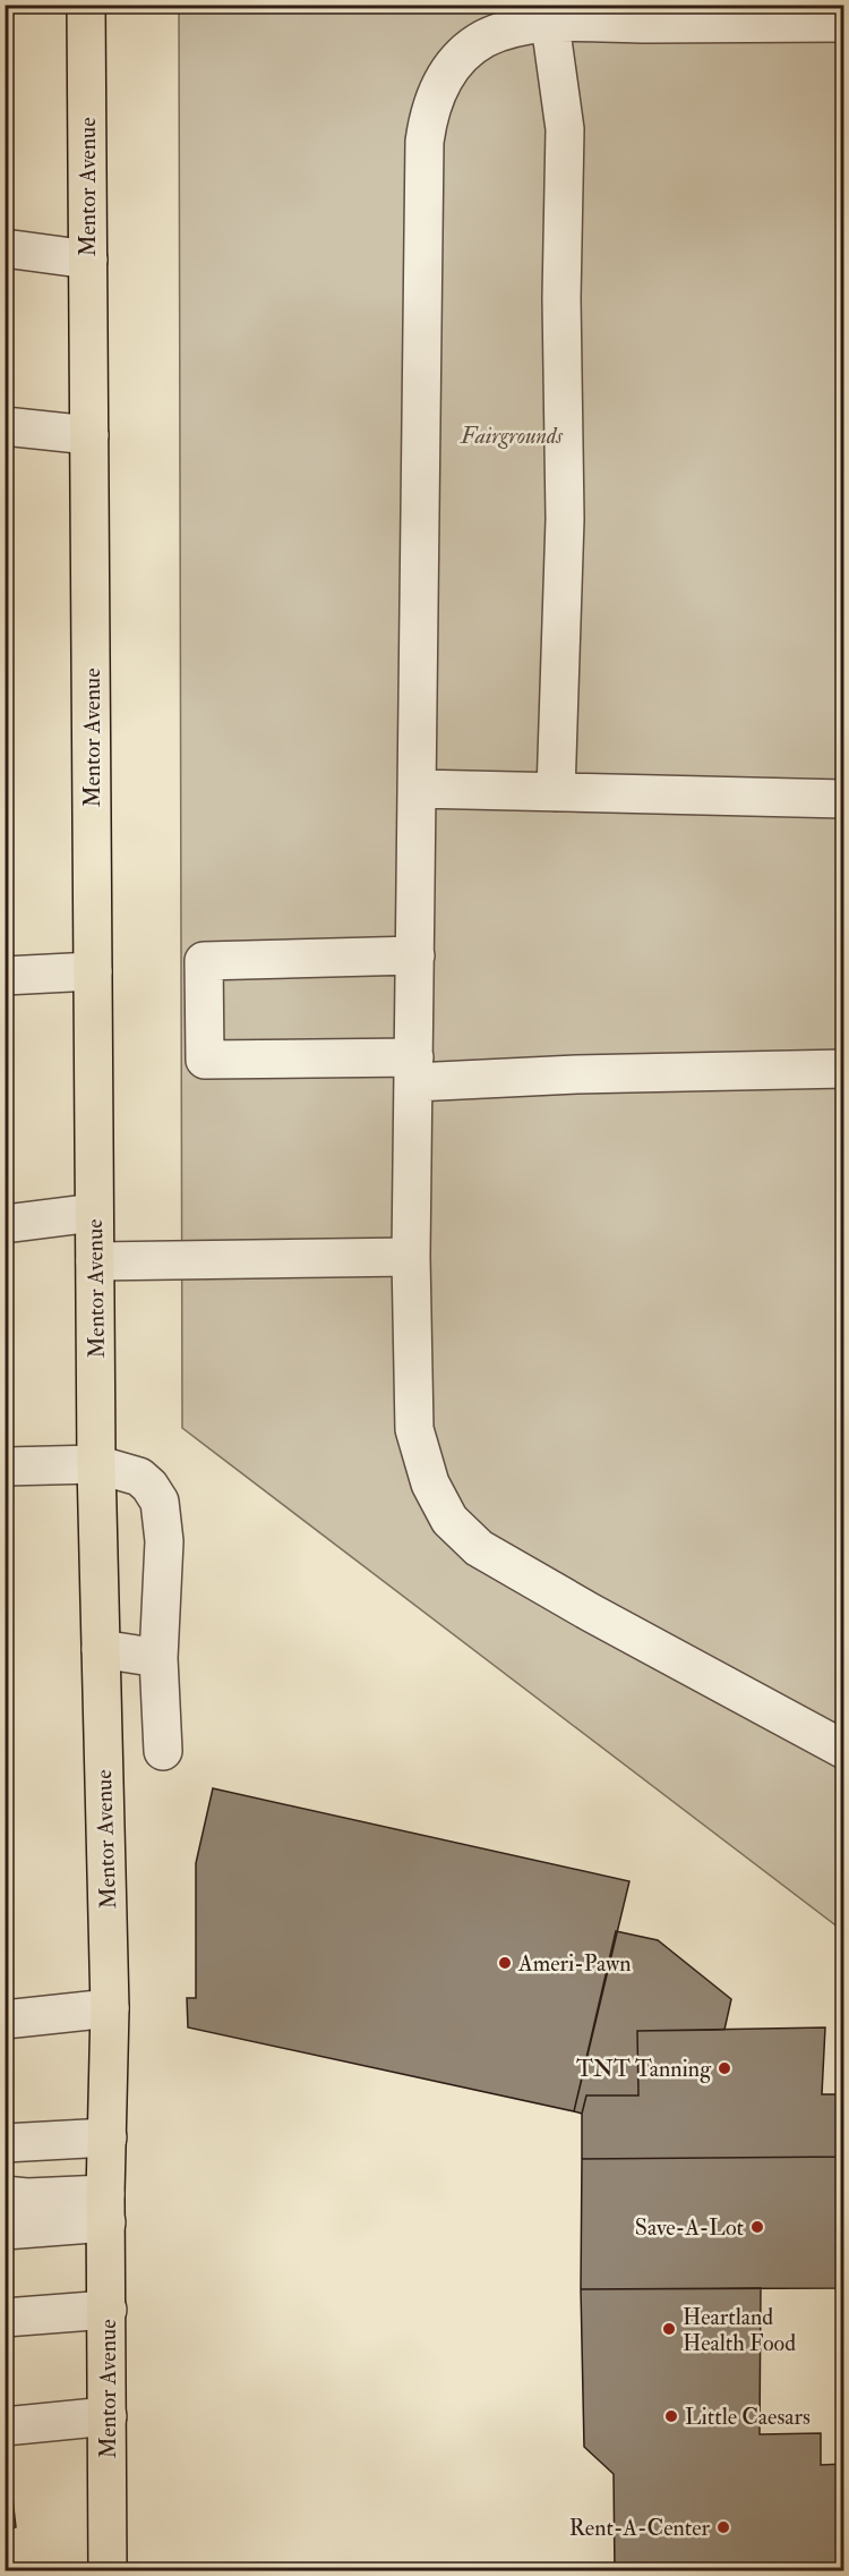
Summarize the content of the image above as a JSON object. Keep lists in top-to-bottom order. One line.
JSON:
{"streets":{"main road":["Mentor Avenue"]},"parks":["Fairgrounds"],"places":["Ameri-Pawn","TNT Tanning","Save-A-Lot","Heartland Health Food","Little Caesars","Rent-A-Center"]}
